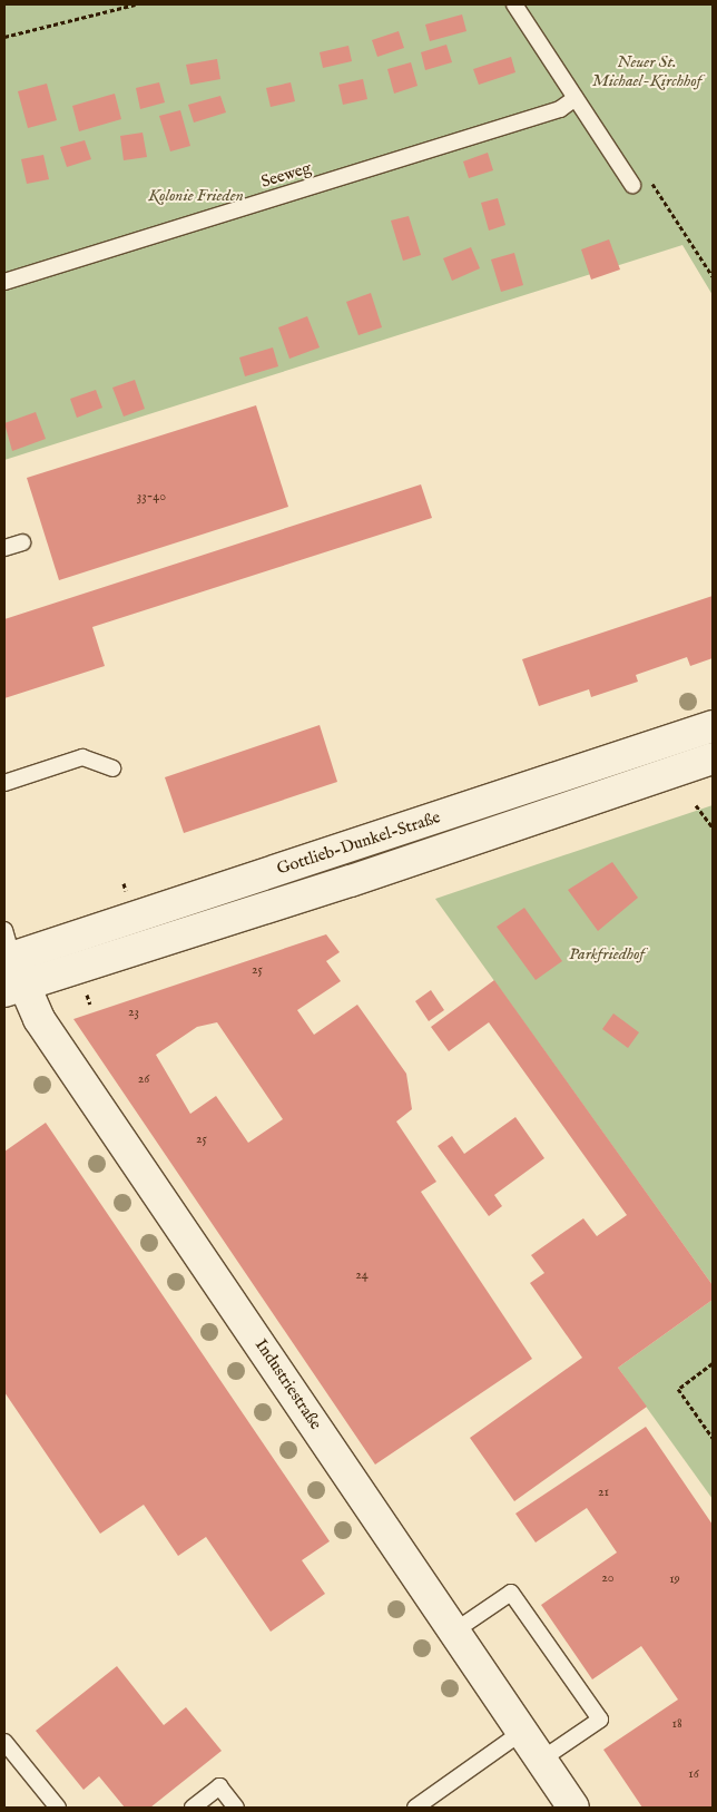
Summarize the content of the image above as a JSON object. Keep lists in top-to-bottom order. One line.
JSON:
{"streets":{"street":["Gottlieb-Dunkel-Straße","Industriestraße"],"lane":["Seeweg"]},"crossings":[["Gottlieb-Dunkel-Straße","Industriestraße"]],"parks":["Neuer St. Michael-Kirchhof","Kolonie Frieden","Parkfriedhof"],"house_numbers":["33-40","25","23","26","25","24","21","20","19","18","16"]}
